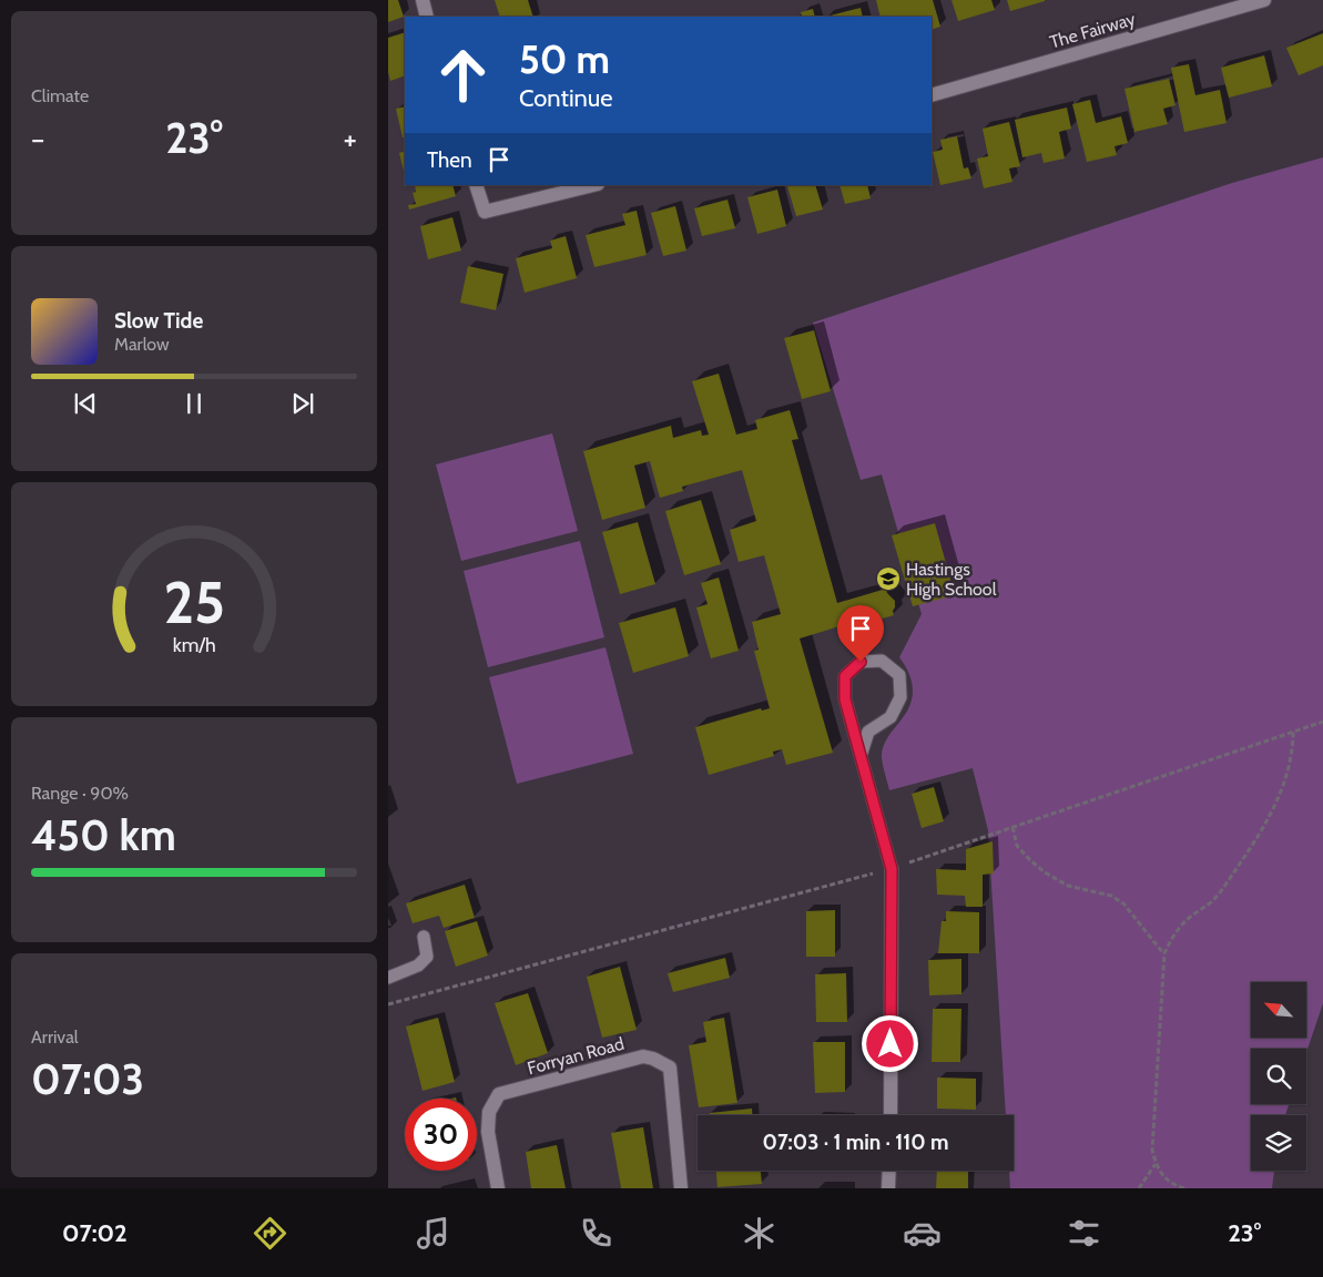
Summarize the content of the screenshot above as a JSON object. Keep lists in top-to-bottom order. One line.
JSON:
{"streets":{"street":["The Fairway","Forryan Road"]},"places":{"school or university":["Hastings High School"]},"north":"top left","page":{"tile":["Climate",["Range · 90%","450 km"],["Arrival","07:03"]],"turn":["50 m","Continue"],"heat":["−","23°","+"],"then":"Then","song":["Slow Tide","Marlow"],"limit":"30","trip":"07:03 · 1 min · 110 m","tabs":["07:02","23°"],"gauge":["25","km/h"]}}
